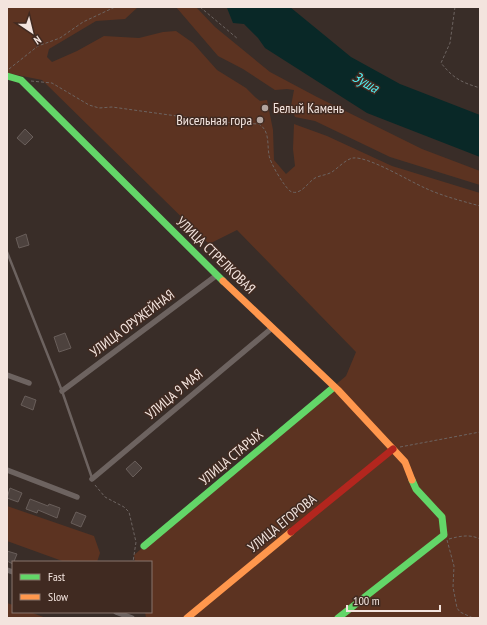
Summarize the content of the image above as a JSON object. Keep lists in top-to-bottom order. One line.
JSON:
{"streets":{"street":["УЛИЦА СТРЕЛКОВАЯ","УЛИЦА ОРУЖЕЙНАЯ","УЛИЦА 9 МАЯ","УЛИЦА СТАРЫХ","УЛИЦА ЕГОРОВА"]},"crossings":[["УЛИЦА СТРЕЛКОВАЯ","УЛИЦА ОРУЖЕЙНАЯ"],["УЛИЦА СТРЕЛКОВАЯ","УЛИЦА 9 МАЯ"],["УЛИЦА СТРЕЛКОВАЯ","УЛИЦА СТАРЫХ"],["УЛИЦА СТРЕЛКОВАЯ","УЛИЦА ЕГОРОВА"]],"water":["Зуша"],"places":["Белый Камень","Висельная гора"],"legend":["Fast","Slow"],"scale_bar":"100 m","north":"bottom right"}
